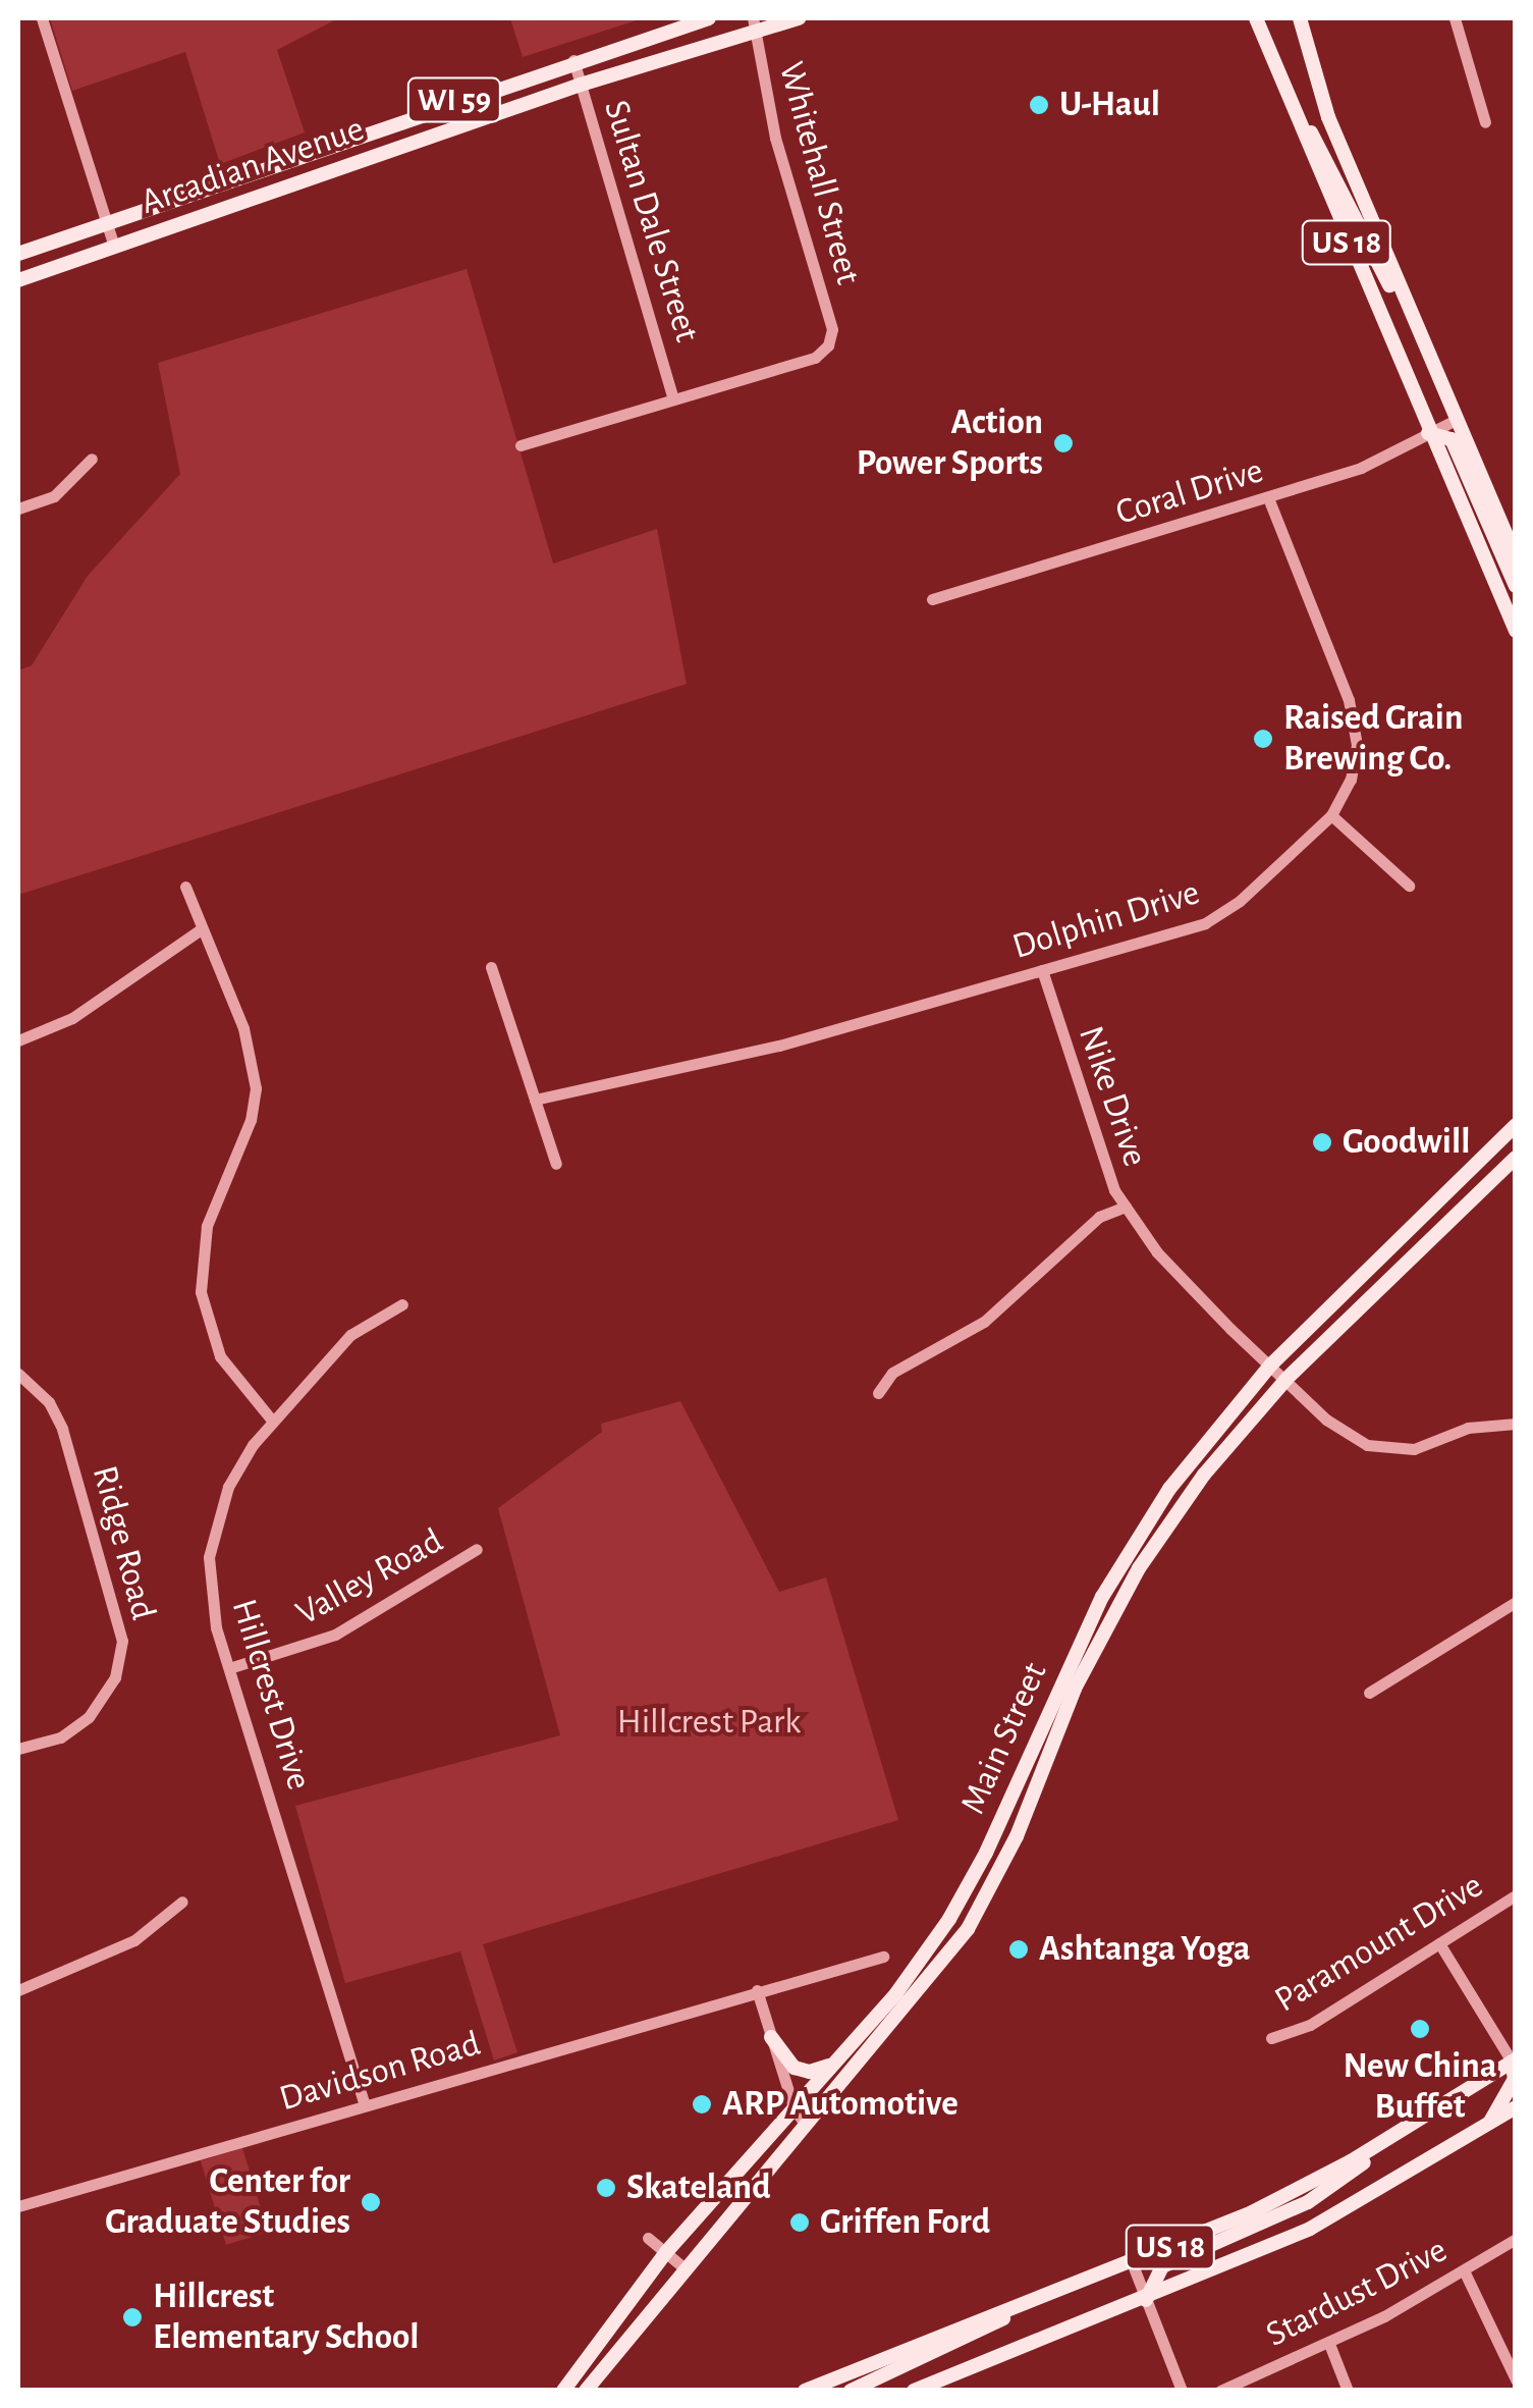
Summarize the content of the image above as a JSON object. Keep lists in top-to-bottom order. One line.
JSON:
{"streets":{"main road":["WI 59","Arcadian Avenue","US 18","Main Street"],"street":["Whitehall Street","Sultan Dale Street","Coral Drive","Dolphin Drive","Nike Drive","Ridge Road","Valley Road","Hillcrest Drive","Paramount Drive","Davidson Road","Stardust Drive"]},"crossings":[["WI 59","Arcadian Avenue"],["WI 59","Sultan Dale Street"],["Arcadian Avenue","Whitehall Street"],["Arcadian Avenue","Sultan Dale Street"],["Whitehall Street","Sultan Dale Street"],["US 18","Coral Drive"],["Coral Drive","Dolphin Drive"],["Dolphin Drive","Nike Drive"],["Nike Drive","Main Street"],["Valley Road","Hillcrest Drive"],["Hillcrest Drive","Davidson Road"]],"parks":["Hillcrest Park"],"places":["U-Haul","Action Power Sports","Raised Grain Brewing Co.","Goodwill","Ashtanga Yoga","New China Buffet","ARP Automotive","Skateland","Center for Graduate Studies","Griffen Ford","Hillcrest Elementary School"]}
